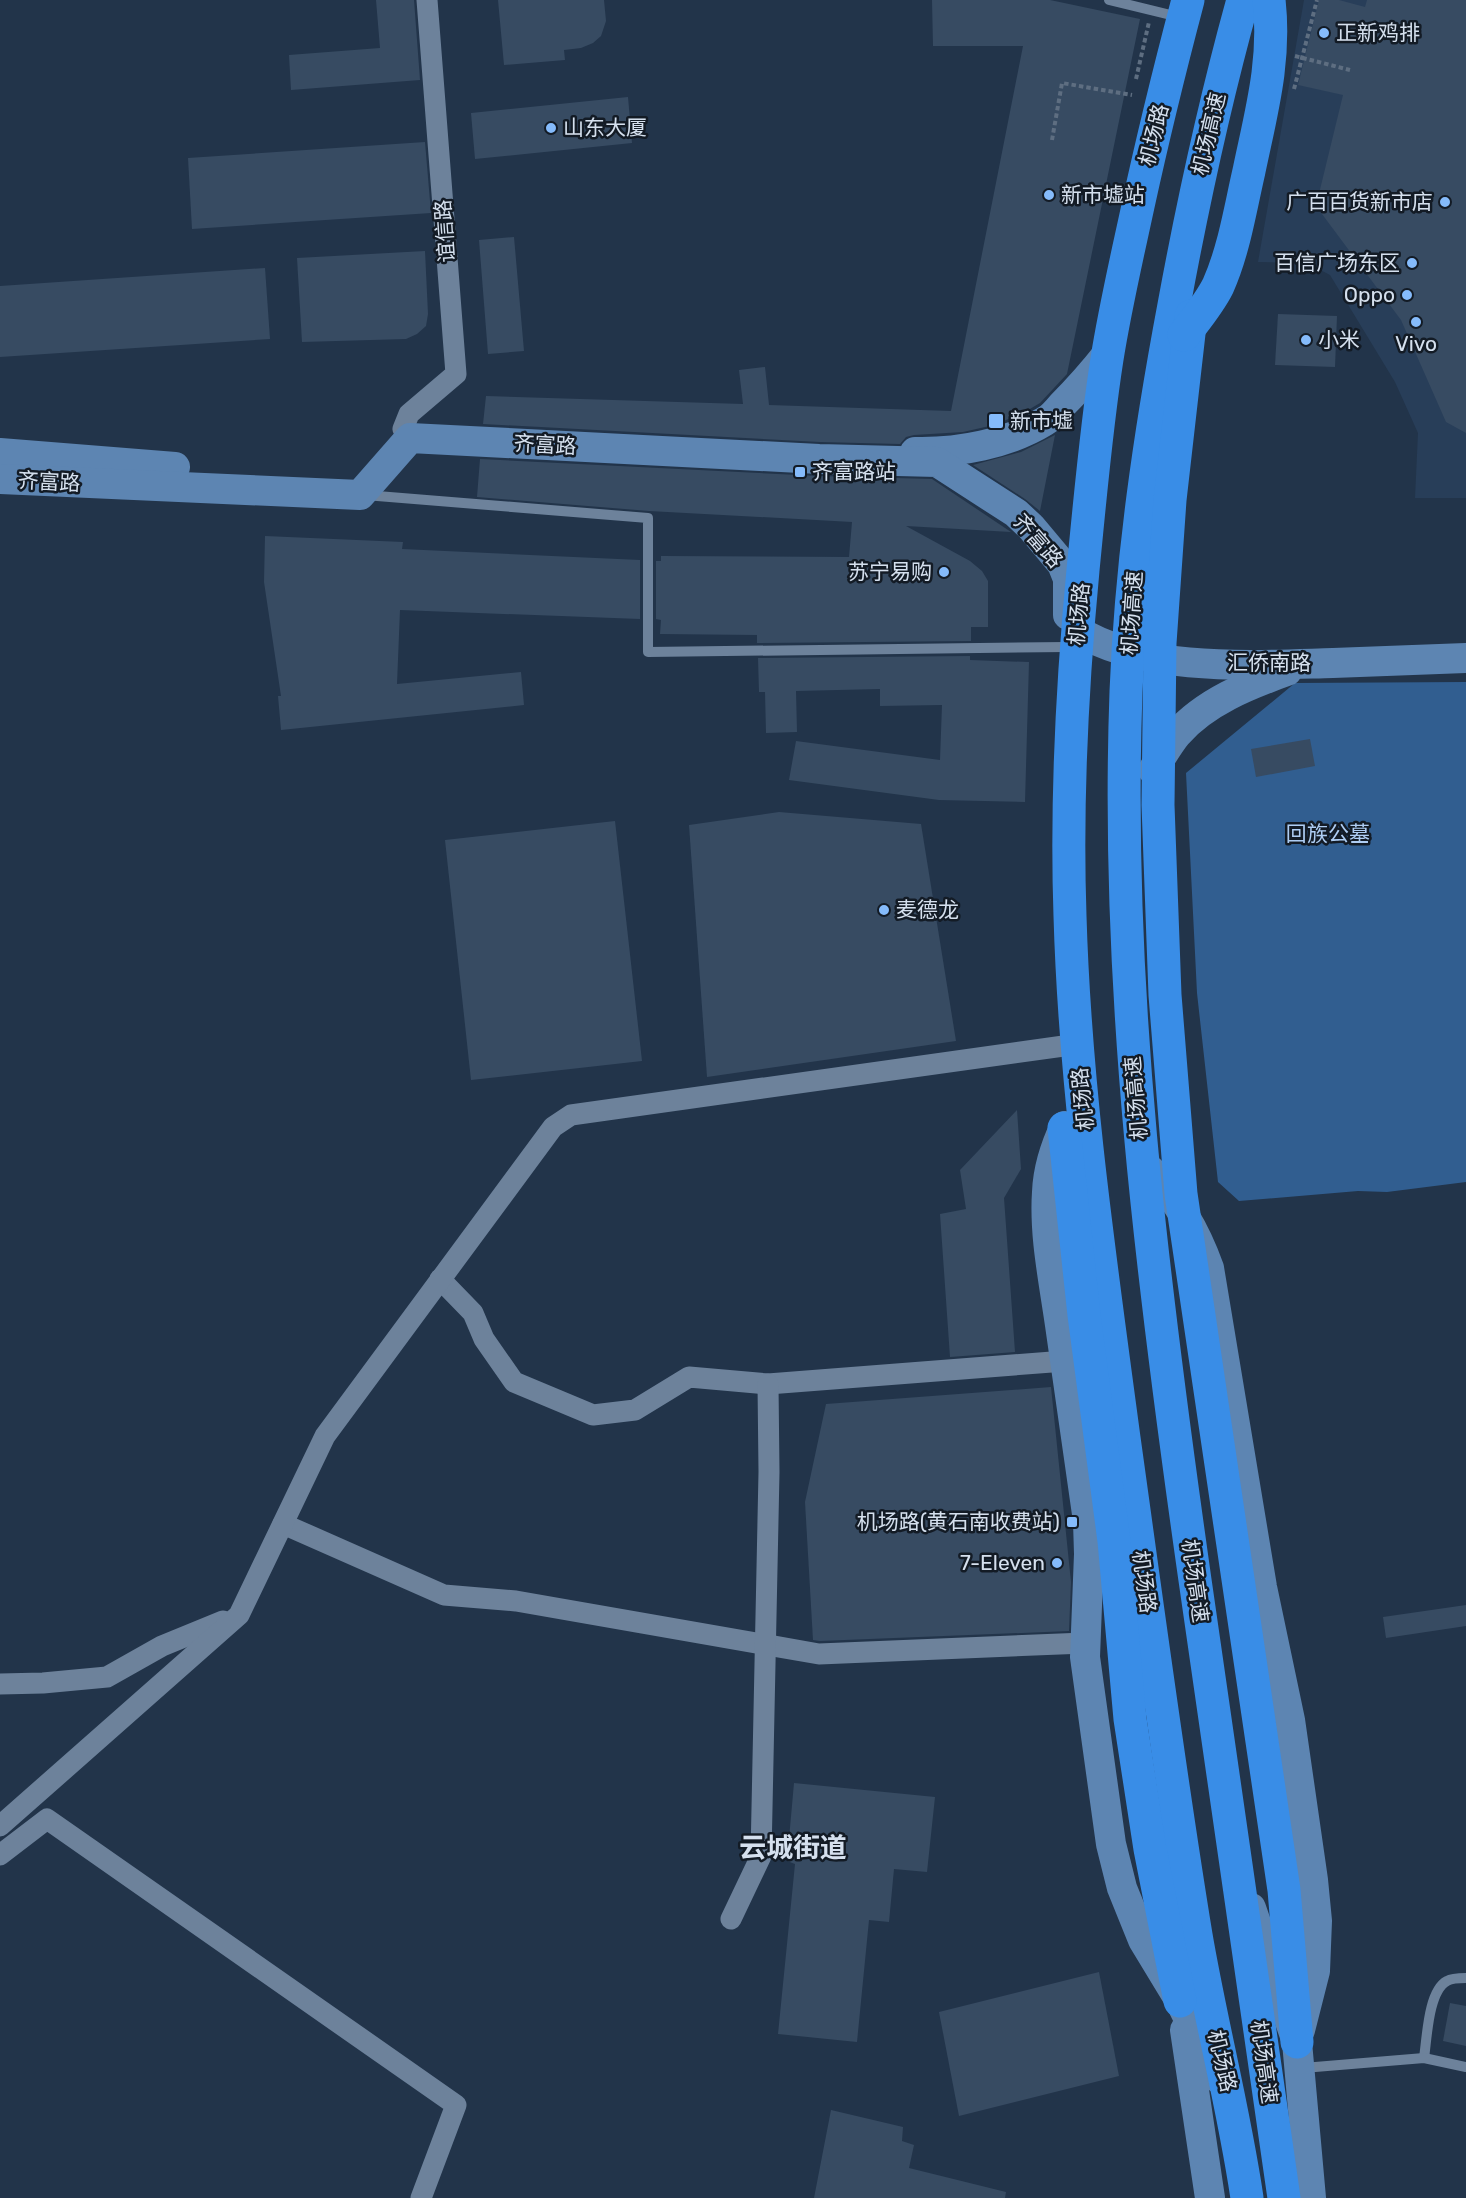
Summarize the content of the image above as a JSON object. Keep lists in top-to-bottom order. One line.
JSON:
{"streets":{"highway":["机场高速","机场路"],"main road":["齐富路","汇侨南路"],"street":["谊信路"]},"crossings":[["机场高速","机场路"],["机场路","齐富路"],["机场路","汇侨南路"],["谊信路","齐富路"],["齐富路","汇侨南路"]],"districts":["云城街道"],"parks":["回族公墓"],"places":{"other":["正新鸡排","山东大厦","新市墟站","广百百货新市店","百信广场东区","Oppo","Vivo","小米","苏宁易购","麦德龙","7-Eleven"],"transit":["新市墟","齐富路站","机场路(黄石南收费站)"]}}
